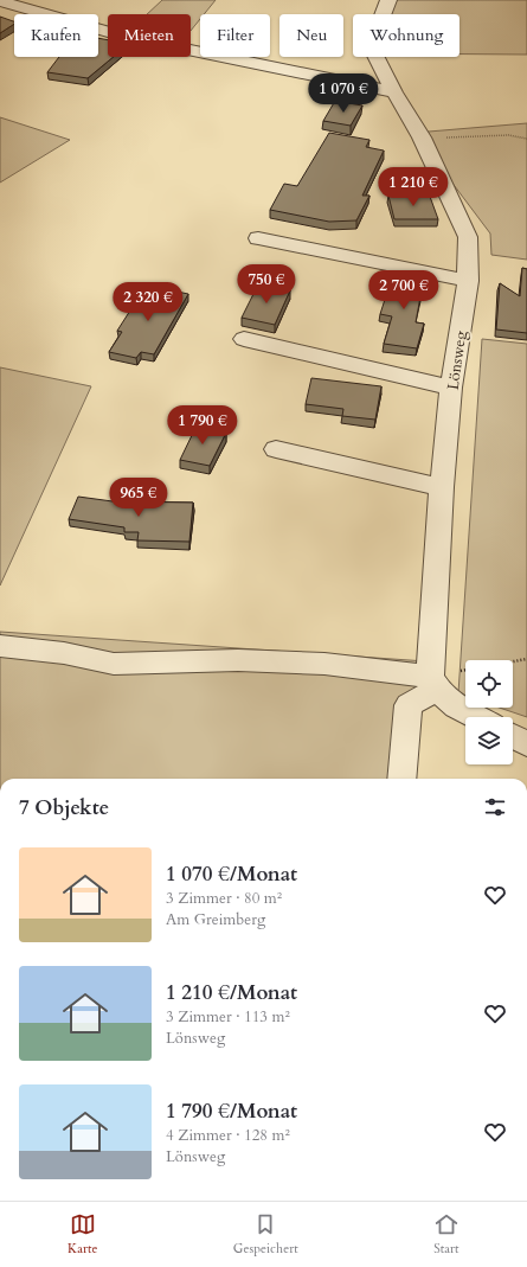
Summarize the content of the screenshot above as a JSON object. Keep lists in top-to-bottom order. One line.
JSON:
{"streets":{"street":["Lönsweg"]},"page":{"chip":["Kaufen","Mieten","Filter","Neu","Wohnung"],"price":["1 070 €","1 210 €","750 €","2 700 €","2 320 €","1 790 €","965 €"],"heading":"7 Objekte","list":[{"name":"1 070 €/Monat","note":"3 Zimmer · 80 m² · Am Greimberg"},{"name":"1 210 €/Monat","note":"3 Zimmer · 113 m² · Lönsweg"},{"name":"1 790 €/Monat","note":"4 Zimmer · 128 m² · Lönsweg"}],"tabs":["Karte","Gespeichert","Start"]}}
